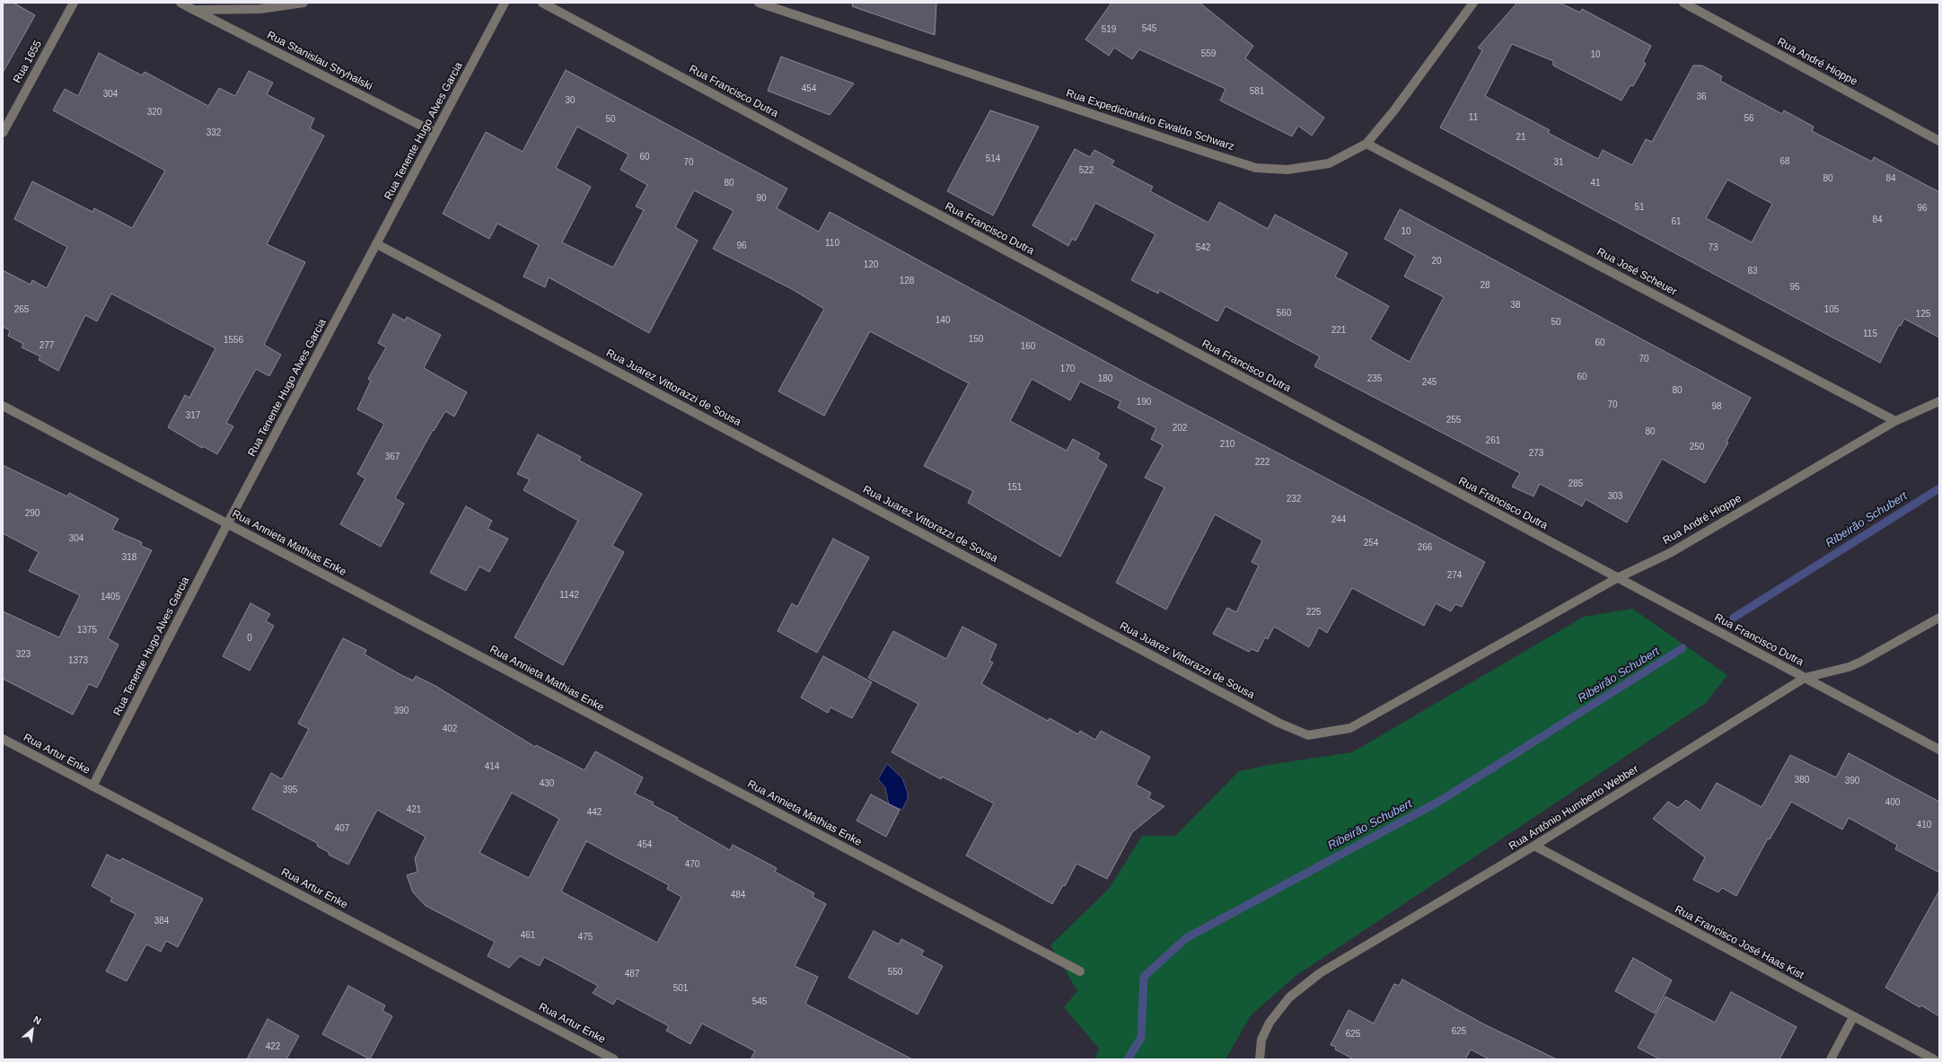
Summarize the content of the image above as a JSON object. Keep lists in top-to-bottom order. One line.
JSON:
{"streets":{"street":["Rua Stanislau Stryhalski","Rua 1655","Rua André Hioppe","Rua Francisco Dutra","Rua Expedicionário Ewaldo Schwarz","Rua Tenente Hugo Alves Garcia","Rua José Scheuer","Rua Juarez Vittorazzi de Sousa","Rua Annieta Mathias Enke","Rua Artur Enke","Rua Antônio Humberto Webber","Rua Francisco José Haas Kist"]},"crossings":[["Rua Stanislau Stryhalski","Rua Tenente Hugo Alves Garcia"],["Rua André Hioppe","Rua Francisco Dutra"],["Rua André Hioppe","Rua José Scheuer"],["Rua André Hioppe","Rua Juarez Vittorazzi de Sousa"],["Rua Francisco Dutra","Rua Antônio Humberto Webber"],["Rua Expedicionário Ewaldo Schwarz","Rua José Scheuer"],["Rua Tenente Hugo Alves Garcia","Rua Juarez Vittorazzi de Sousa"],["Rua Tenente Hugo Alves Garcia","Rua Annieta Mathias Enke"],["Rua Tenente Hugo Alves Garcia","Rua Artur Enke"],["Rua Antônio Humberto Webber","Rua Francisco José Haas Kist"]],"water":["Ribeirão Schubert"],"house_numbers":["545","519","559","10","454","581","304","36","30","320","11","56","50","332","21","60","514","68","70","31","522","80","84","80","41","90","51","96","84","61","10","110","96","542","73","20","120","83","128","28","95","38","265","105","560","125","140","50","221","115","150","1556","60","277","160","70","170","60","180","235","245","80","190","70","98","317","255","202","80","261","210","250","273","367","222","285","151","303","232","290","244","304","254","266","318","274","1142","1405","225","1375","0","323","1373","390","402","414","380","390","430","395","400","421","442","410","407","454","470","484","384","461","475","550","487","501","545","625","625","422"],"north":"top right"}
